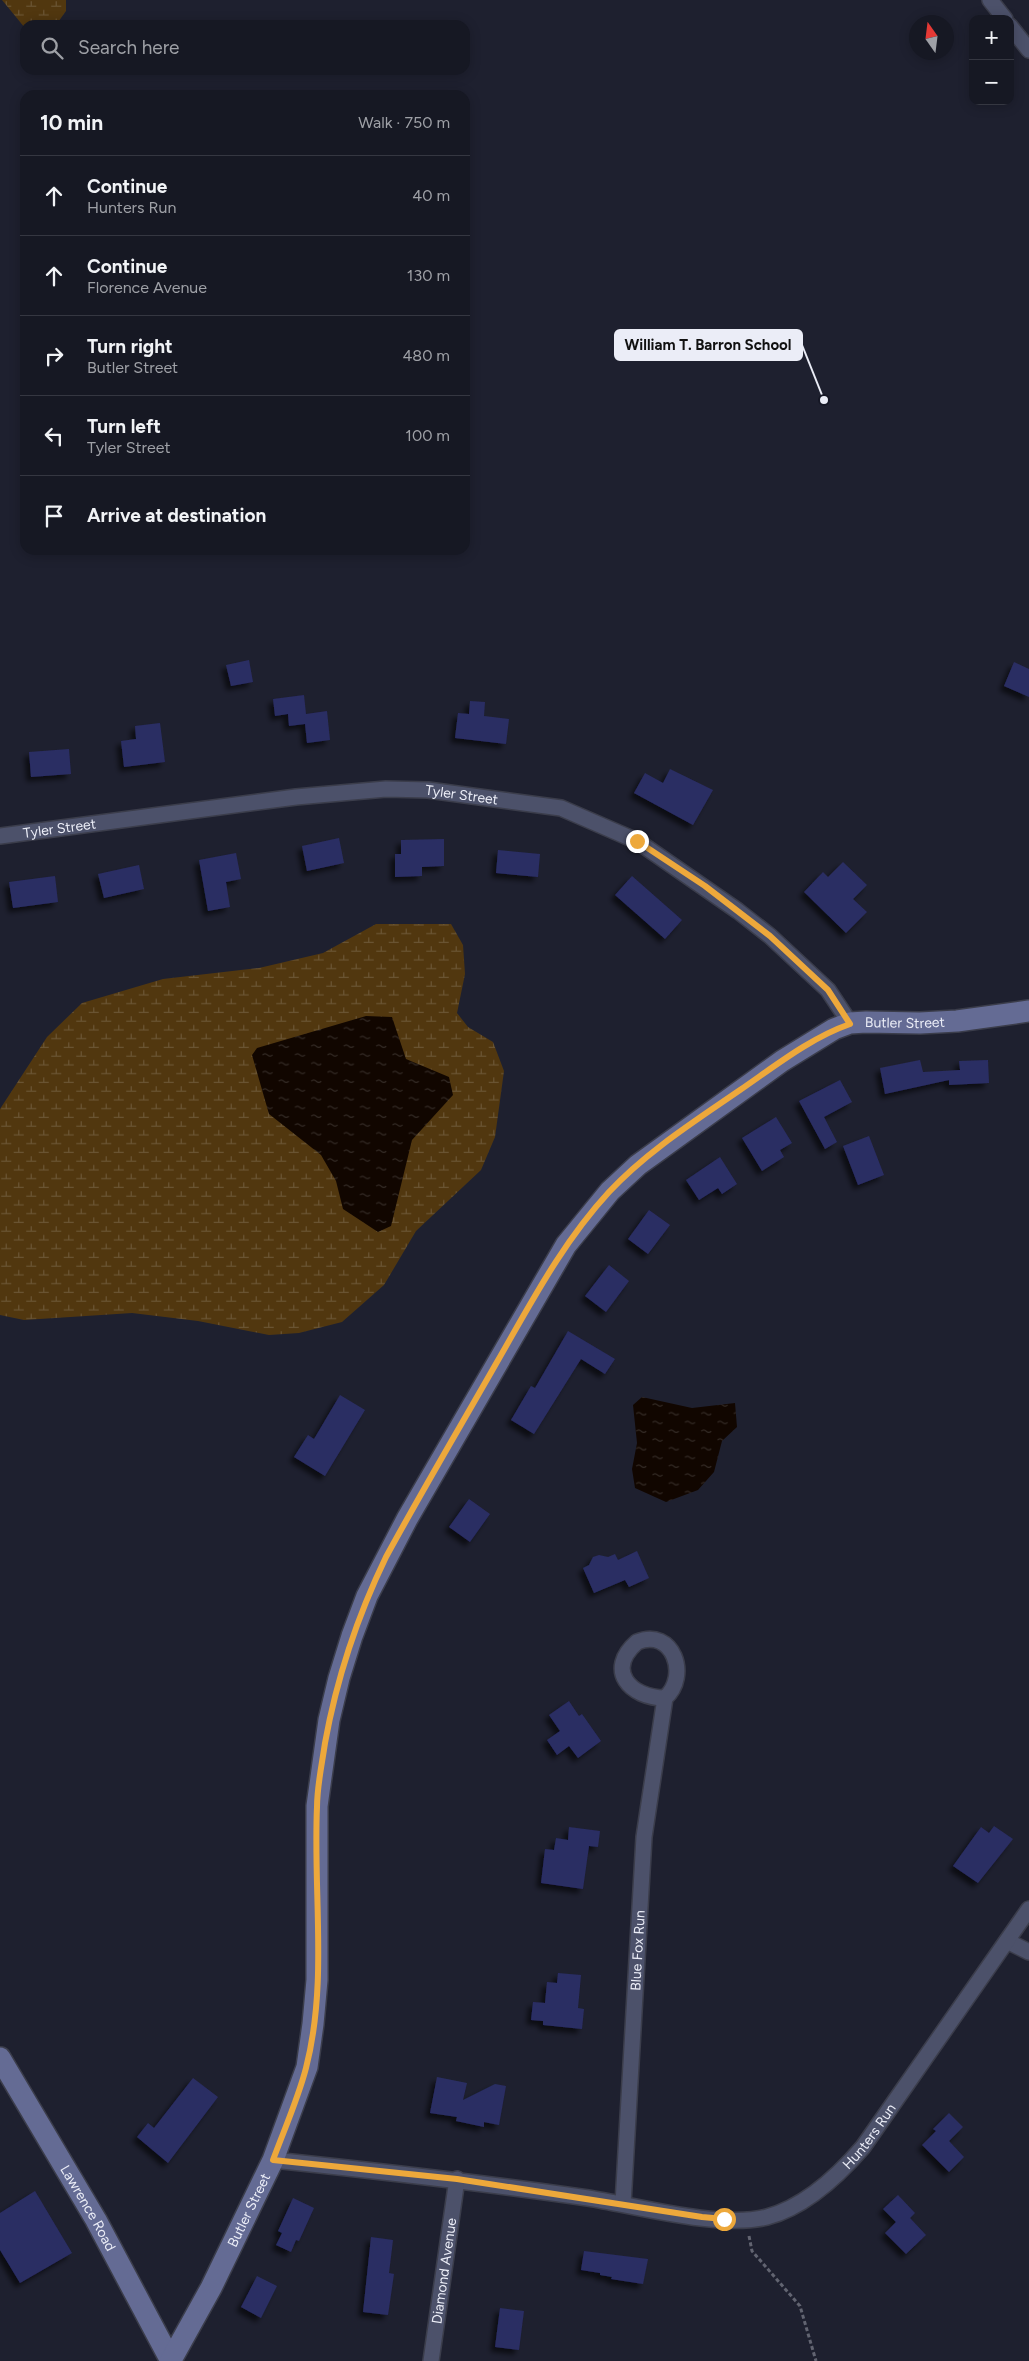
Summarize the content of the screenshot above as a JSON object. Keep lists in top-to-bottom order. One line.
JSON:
{"streets":{"street":["Tyler Street","Butler Street","Blue Fox Run","Hunters Run","Lawrence Road","Diamond Avenue"]},"crossings":[["Tyler Street","Butler Street"],["Butler Street","Hunters Run"],["Butler Street","Lawrence Road"],["Blue Fox Run","Hunters Run"],["Hunters Run","Diamond Avenue"]],"places":["William T. Barron School"],"north":"top","page":{"map_buttons":["+","−"],"search":"Search here","heading":["10 min","Walk · 750 m"],"list":[["Continue","Hunters Run","40 m"],["Continue","Florence Avenue","130 m"],["Turn right","Butler Street","480 m"],["Turn left","Tyler Street","100 m"],"Arrive at destination"]}}
